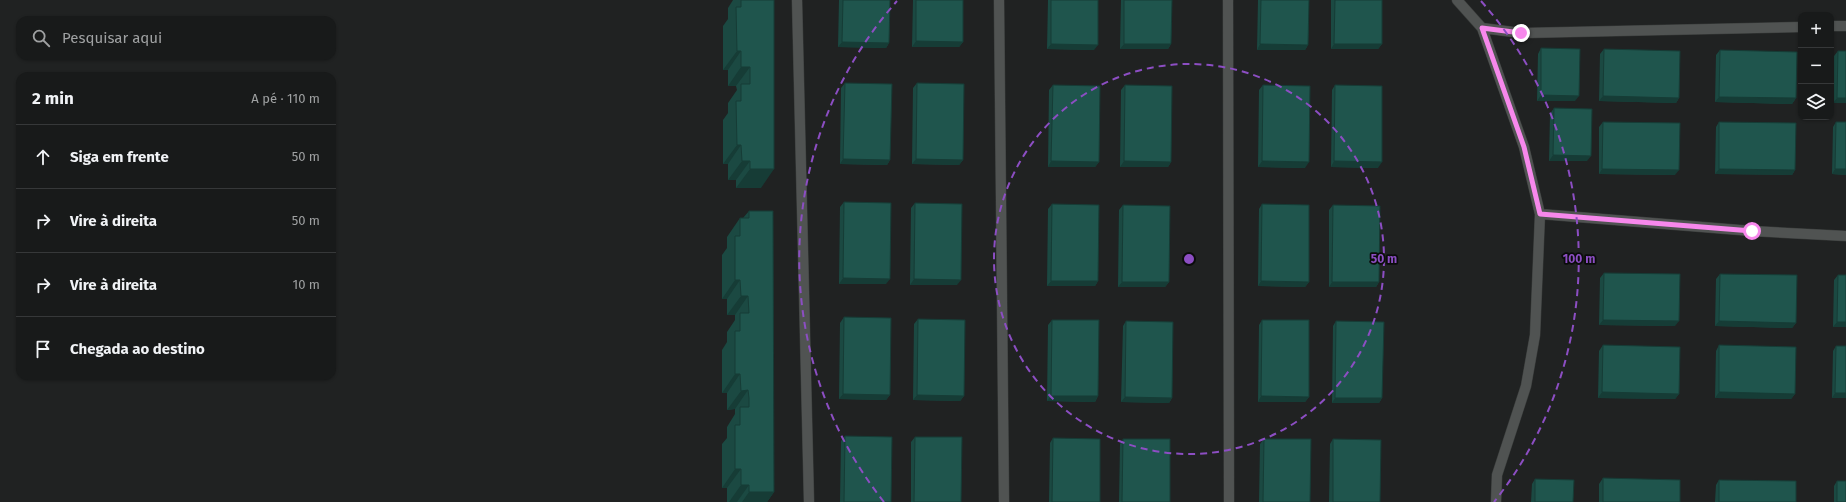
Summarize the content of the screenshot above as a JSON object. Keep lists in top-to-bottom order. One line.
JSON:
{"page":{"map_buttons":["+","−"],"search":"Pesquisar aqui","heading":["2 min","A pé · 110 m"],"list":[["Siga em frente","50 m"],["Vire à direita","50 m"],["Vire à direita","10 m"],"Chegada ao destino"]},"rings":["50 m","100 m"]}
